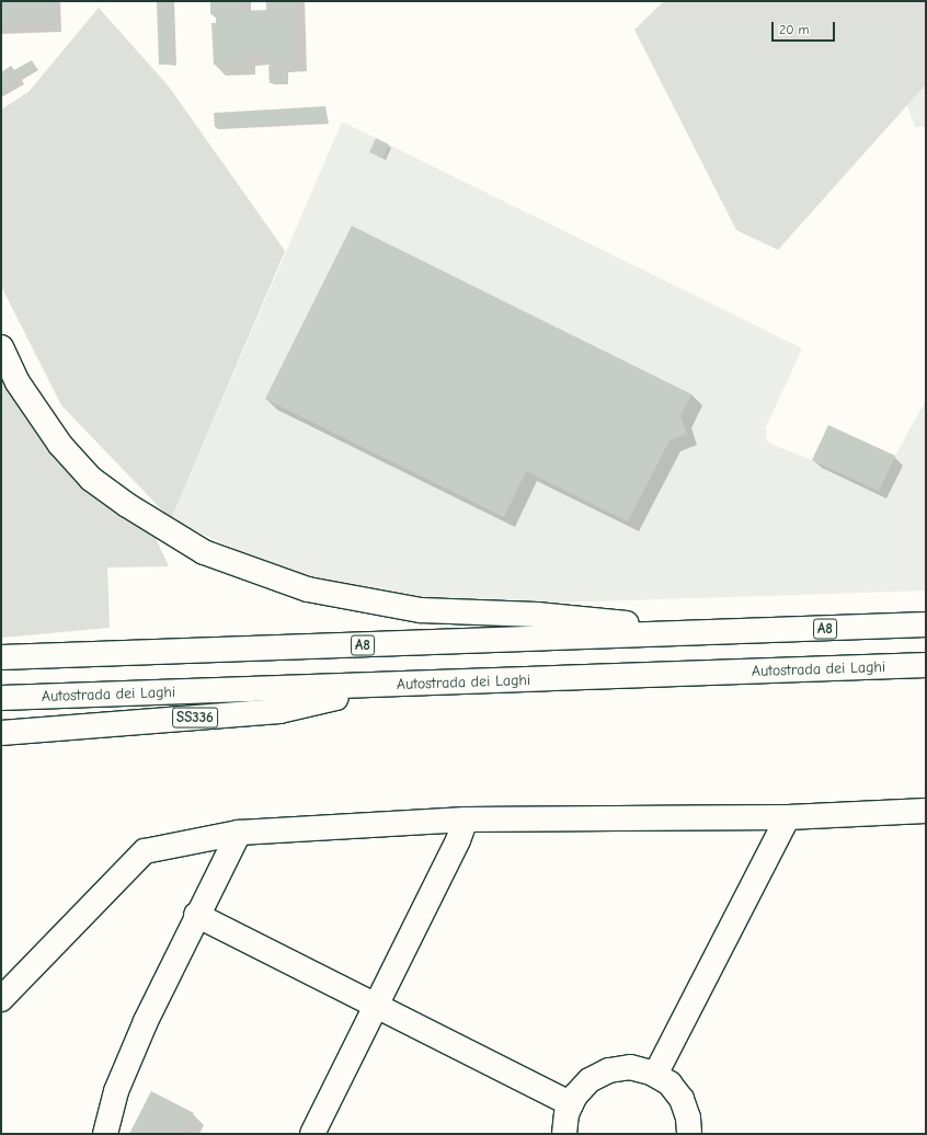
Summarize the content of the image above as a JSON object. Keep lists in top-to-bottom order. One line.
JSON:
{"streets":{"main road":["A8","Autostrada dei Laghi","SS336"]},"crossings":[["Autostrada dei Laghi","SS336"]],"scale_bar":"20 m"}
